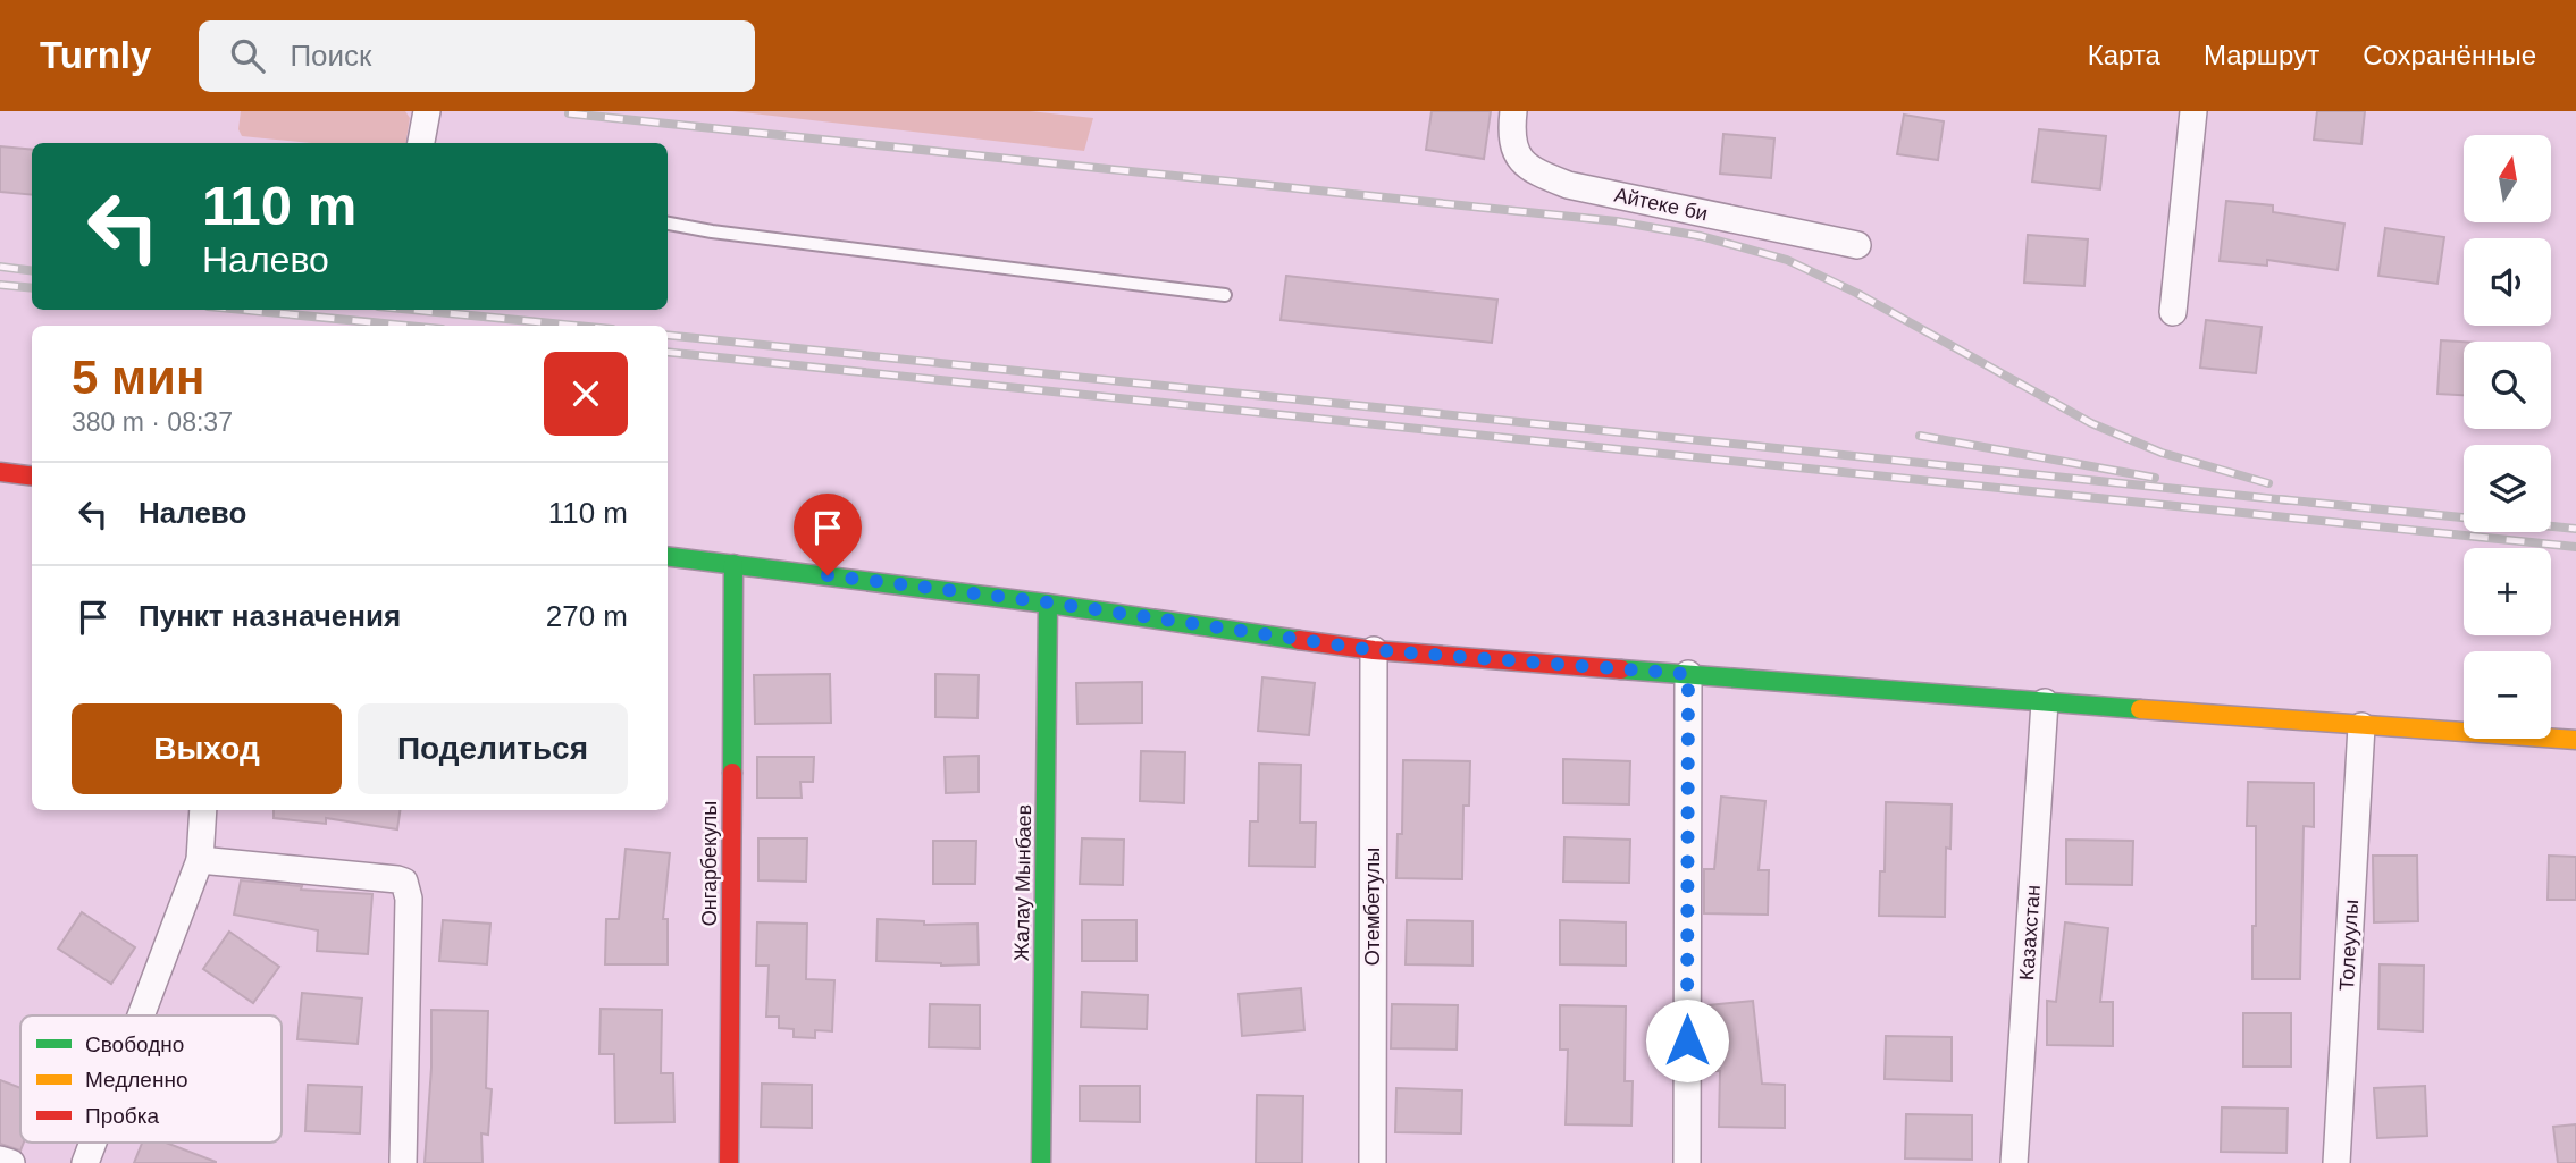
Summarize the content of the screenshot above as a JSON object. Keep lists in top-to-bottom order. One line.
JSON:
{"streets":{"street":["Айтеке би","Онгарбекулы","Жалау Мынбаев","Отембетулы","Казахстан","Толеуулы"]},"legend":["Свободно","Медленно","Пробка"],"north":"top","page":{"header":"Turnly","search":"Поиск","nav":["Карта","Маршрут","Сохранённые"],"map_buttons":["+","−"],"turn":["110 m","Налево"],"heading":["5 мин","380 m · 08:37"],"list":[{"name":"Налево","value":"110 m"},{"name":"Пункт назначения","value":"270 m"}],"buttons":["Выход","Поделиться"]}}
